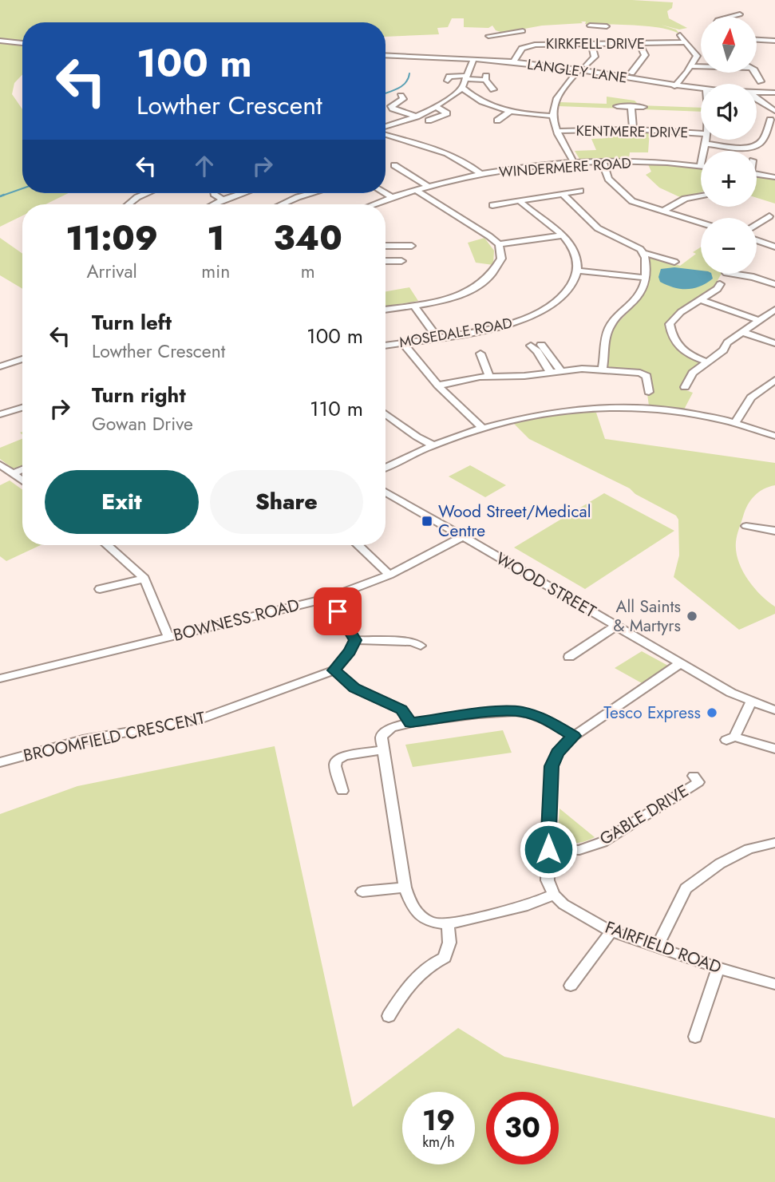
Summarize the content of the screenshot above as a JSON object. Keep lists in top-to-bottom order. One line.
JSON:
{"streets":{"street":["KIRKFELL DRIVE","LANGLEY LANE","KENTMERE DRIVE","WINDERMERE ROAD","MOSEDALE ROAD","WOOD STREET","BOWNESS ROAD","BROOMFIELD CRESCENT","GABLE DRIVE","FAIRFIELD ROAD"]},"crossings":[["KIRKFELL DRIVE","LANGLEY LANE"],["WOOD STREET","BOWNESS ROAD"]],"places":{"transit":["Wood Street/Medical Centre"],"other":["All Saints & Martyrs","Tesco Express"]},"north":"top","page":{"map_buttons":["+","−"],"turn":["100 m","Lowther Crescent"],"eta":["11:09","Arrival","1","min","340","m"],"list":[{"name":"Turn left","note":"Lowther Crescent","value":"100 m"},{"name":"Turn right","note":"Gowan Drive","value":"110 m"}],"buttons":["Exit","Share"],"speed":"19 km/h","limit":"30"}}
